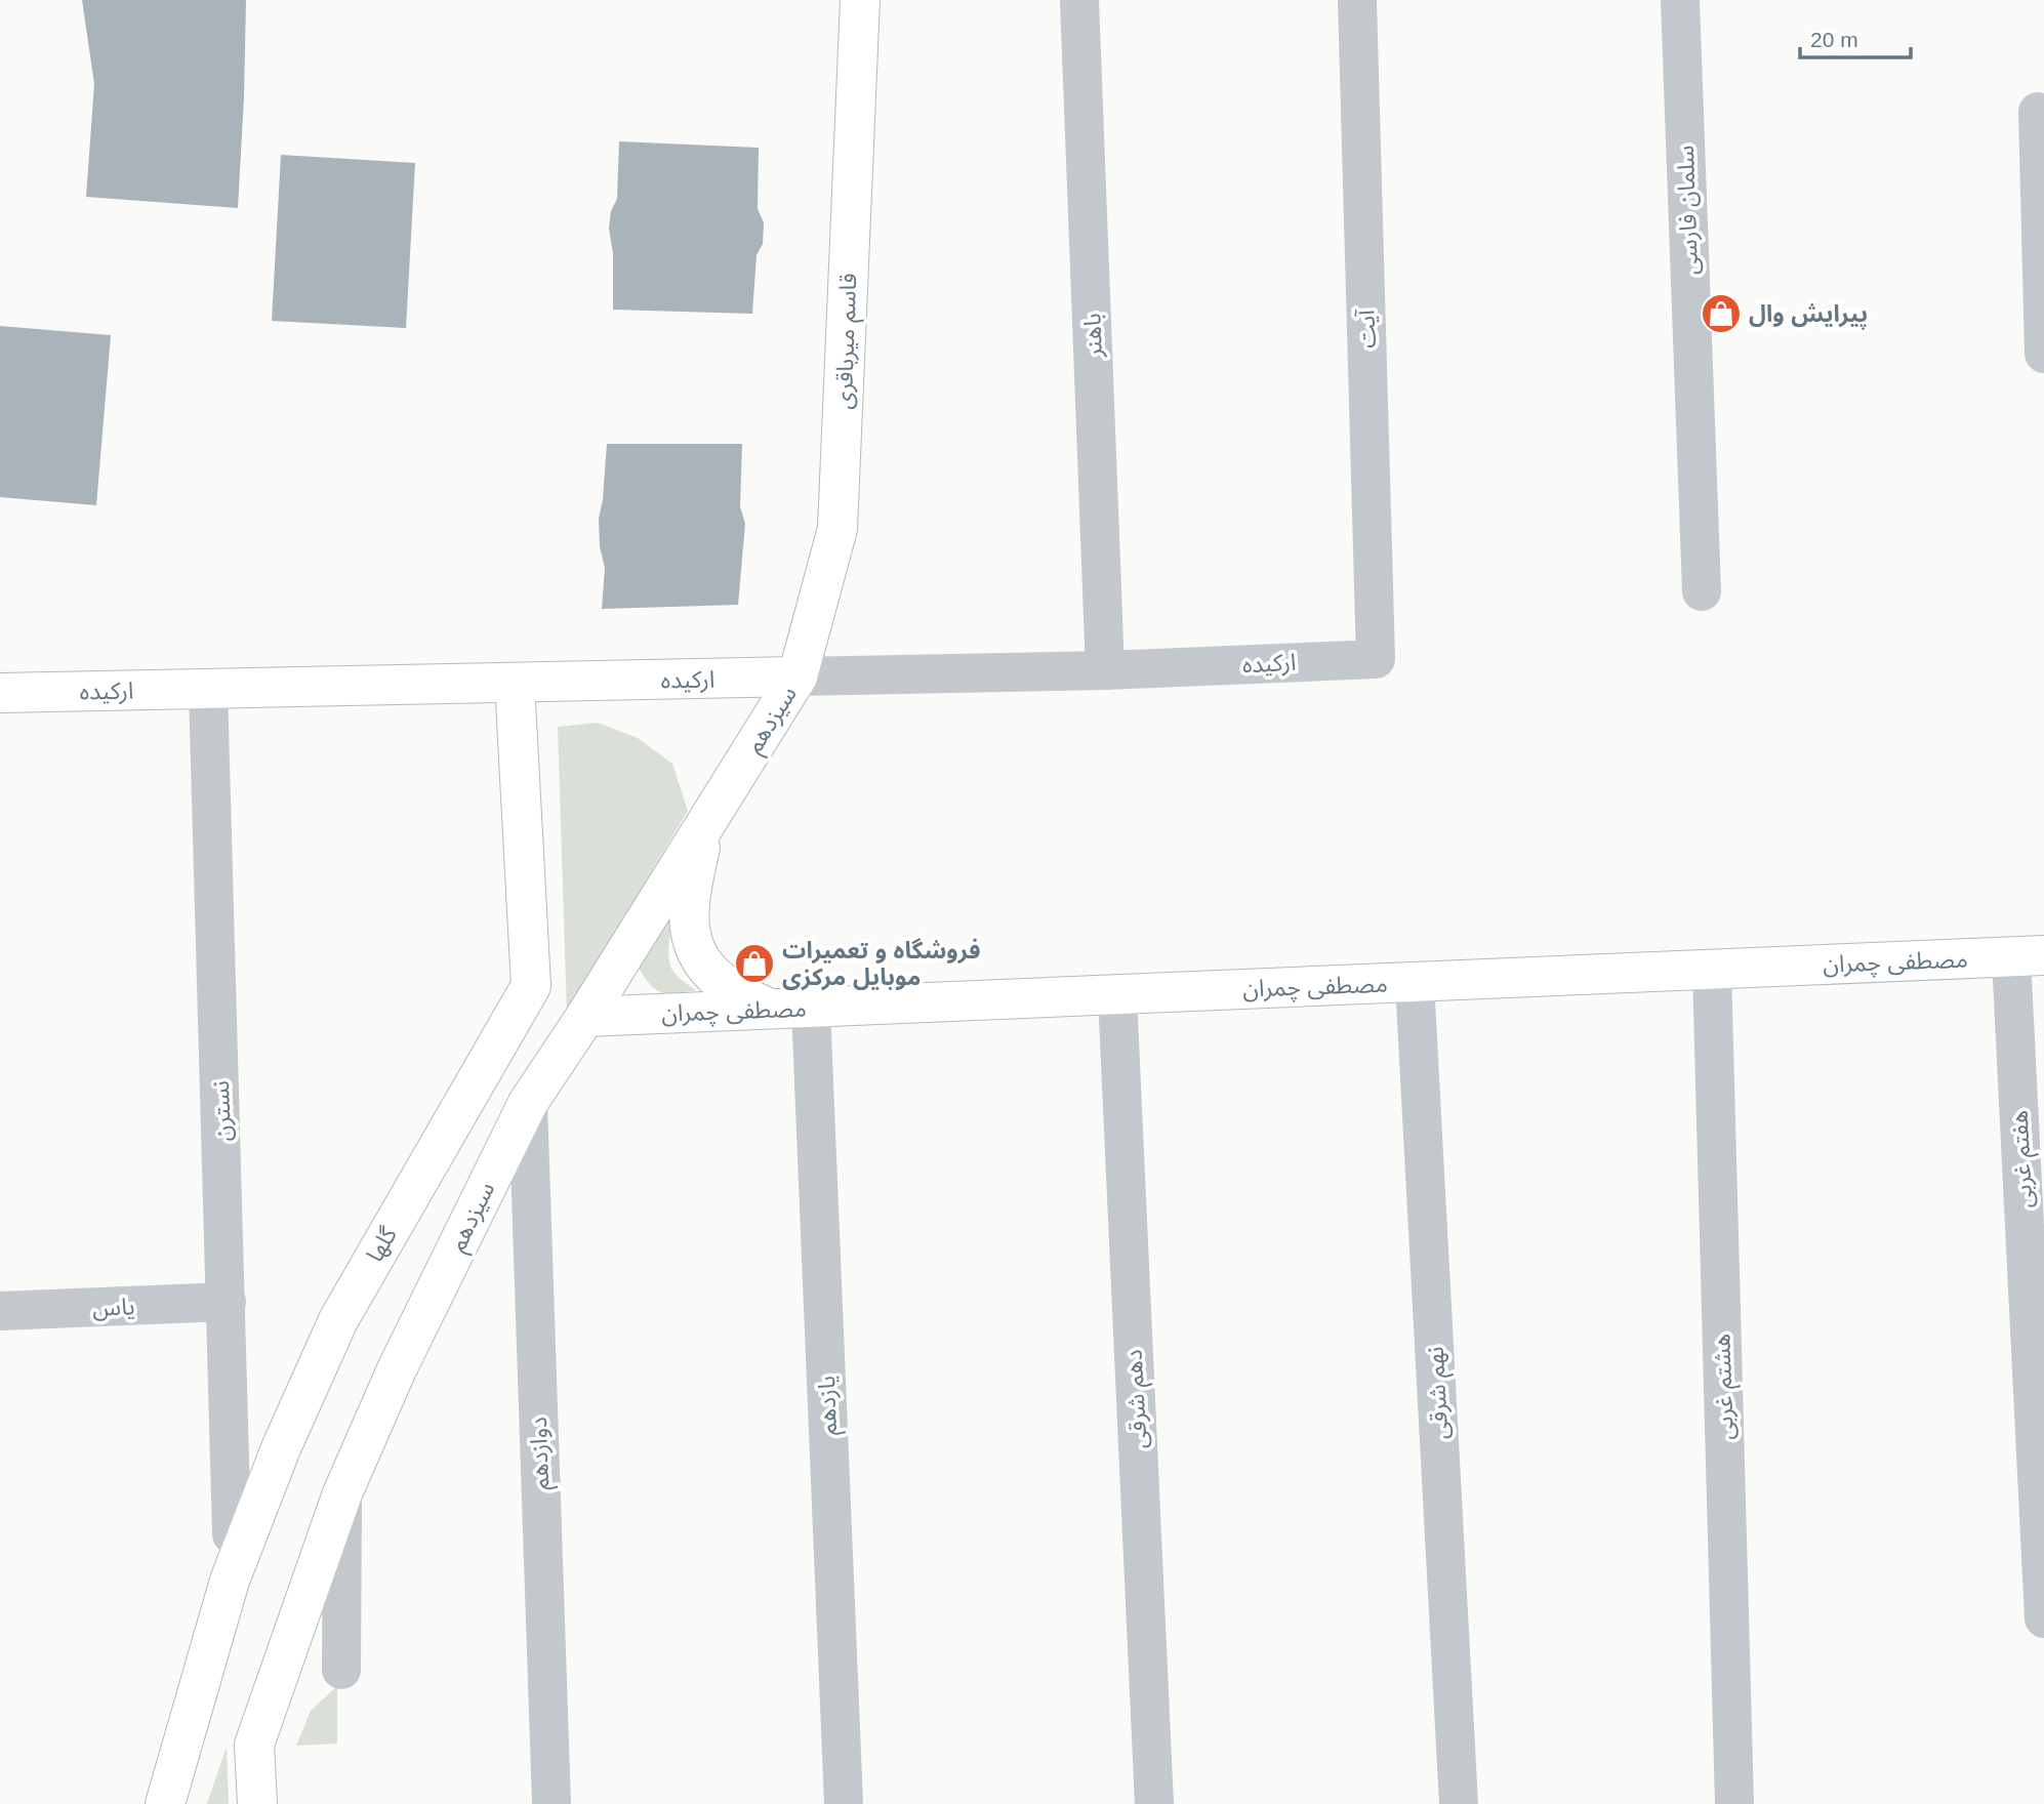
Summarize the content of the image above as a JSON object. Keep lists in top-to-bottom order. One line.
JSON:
{"streets":{"street":["سلمان فارسی","آیت","باهنر","قاسم میرباقری","ارکیده","سیزدهم","مصطفی چمران","نسترن","هفتم غربی","گلها","یاس","هشتم غربی","نهم شرقی","دهم شرقی","یازدهم","دوازدهم"]},"crossings":[["آیت","ارکیده"],["باهنر","ارکیده"],["قاسم میرباقری","ارکیده"],["قاسم میرباقری","سیزدهم"],["ارکیده","سیزدهم"],["ارکیده","نسترن"],["ارکیده","گلها"],["سیزدهم","مصطفی چمران"],["سیزدهم","دوازدهم"],["مصطفی چمران","هفتم غربی"],["مصطفی چمران","هشتم غربی"],["مصطفی چمران","نهم شرقی"],["مصطفی چمران","دهم شرقی"],["مصطفی چمران","یازدهم"],["نسترن","یاس"]],"places":{"shop":["پیرایش وال","فروشگاه و تعمیرات موبایل مرکزی"]},"scale_bar":"20 m"}
